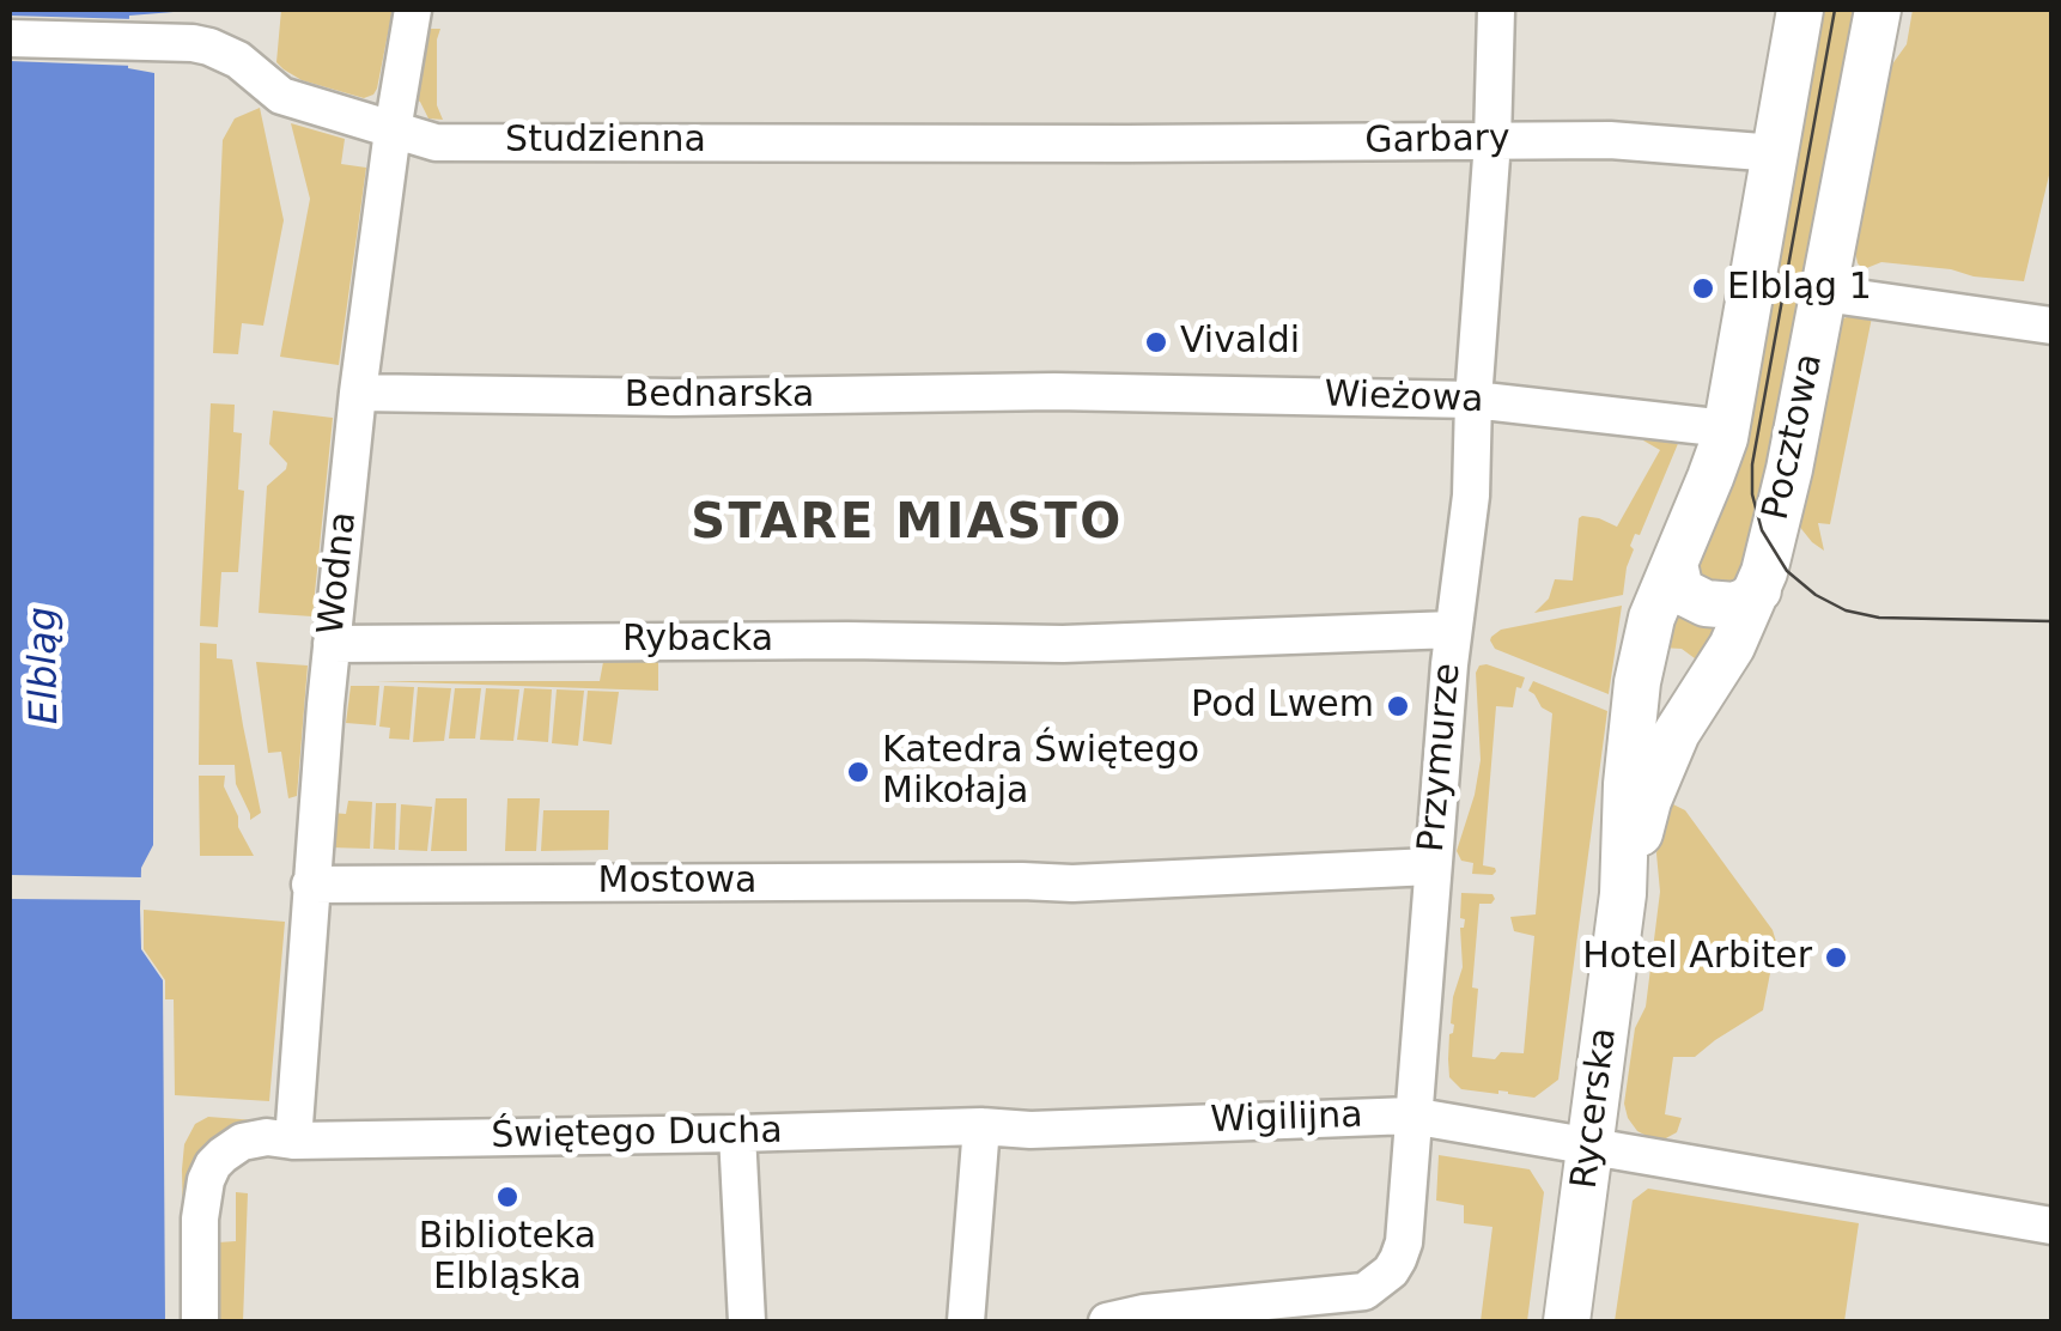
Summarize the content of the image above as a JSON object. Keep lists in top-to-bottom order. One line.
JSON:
{"streets":{"main road":["Pocztowa","Rycerska"],"street":["Studzienna","Garbary","Bednarska","Wieżowa","Wodna","Rybacka","Przymurze","Mostowa","Wigilijna","Świętego Ducha"]},"crossings":[["Studzienna","Garbary"],["Studzienna","Wodna"],["Garbary","Pocztowa"],["Garbary","Przymurze"],["Bednarska","Wieżowa"],["Bednarska","Wodna"],["Wieżowa","Pocztowa"],["Wieżowa","Przymurze"],["Pocztowa","Rycerska"],["Wodna","Rybacka"],["Wodna","Mostowa"],["Wodna","Świętego Ducha"],["Rybacka","Przymurze"],["Przymurze","Mostowa"],["Przymurze","Wigilijna"],["Rycerska","Wigilijna"],["Wigilijna","Świętego Ducha"]],"districts":["STARE MIASTO"],"water":["Elbląg"],"places":["Elbląg 1","Vivaldi","Pod Lwem","Katedra Świętego Mikołaja","Hotel Arbiter","Biblioteka Elbląska"]}
